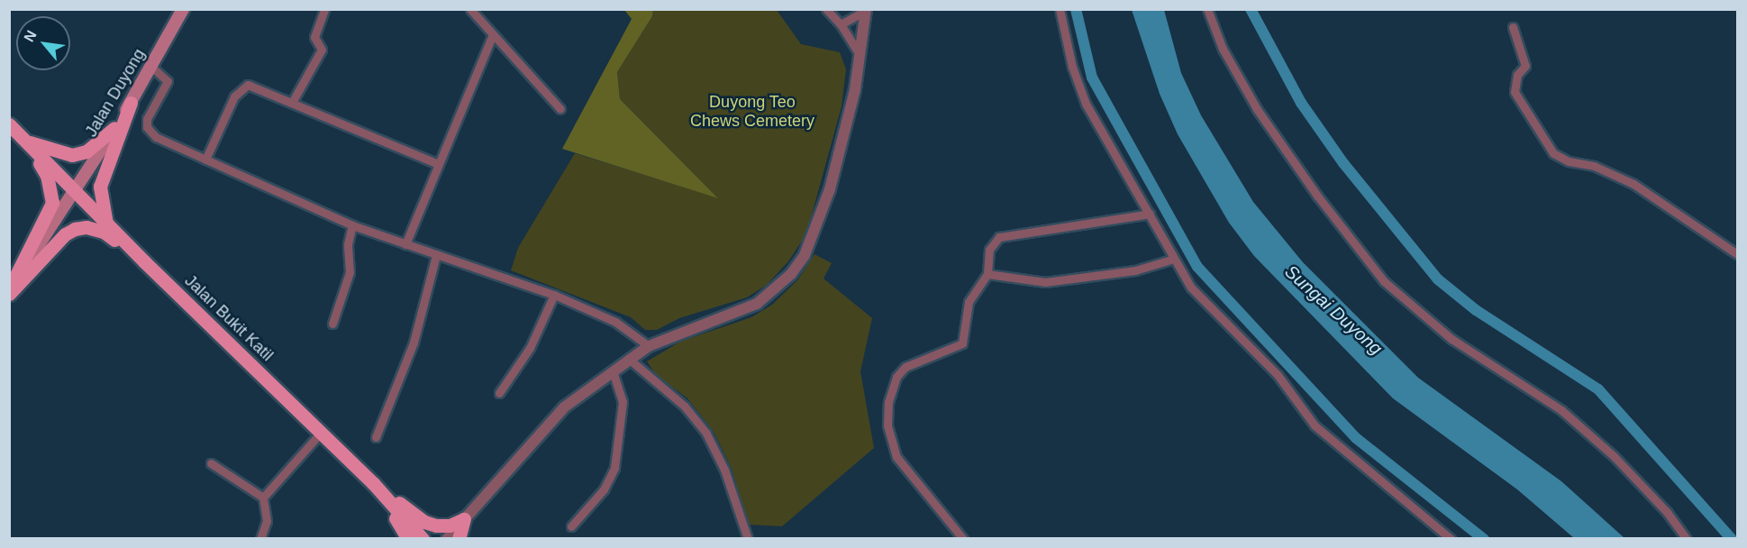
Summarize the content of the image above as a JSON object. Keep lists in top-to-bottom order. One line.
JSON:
{"streets":{"main road":["Jalan Duyong","Jalan Bukit Katil"]},"crossings":[["Jalan Duyong","Jalan Bukit Katil"]],"water":["Sungai Duyong"],"parks":["Duyong Teo Chews Cemetery"],"north":"top left"}
